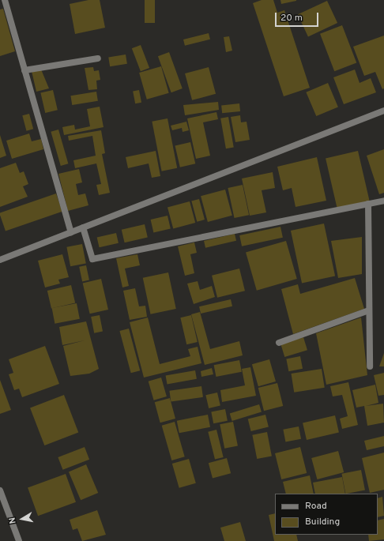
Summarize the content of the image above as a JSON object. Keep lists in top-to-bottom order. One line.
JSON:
{"legend":["Road","Building"],"scale_bar":"20 m","north":"left"}
